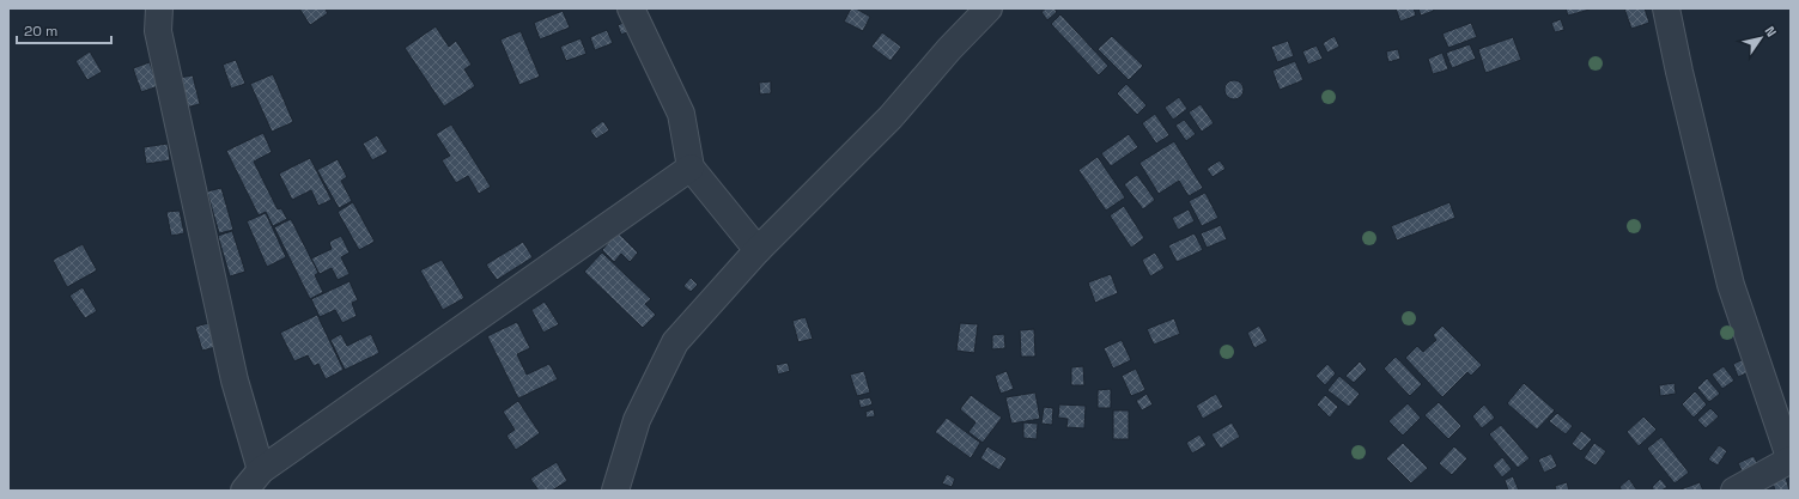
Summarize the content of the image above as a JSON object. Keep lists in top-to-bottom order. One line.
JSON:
{"scale_bar":"20 m","north":"top right"}
